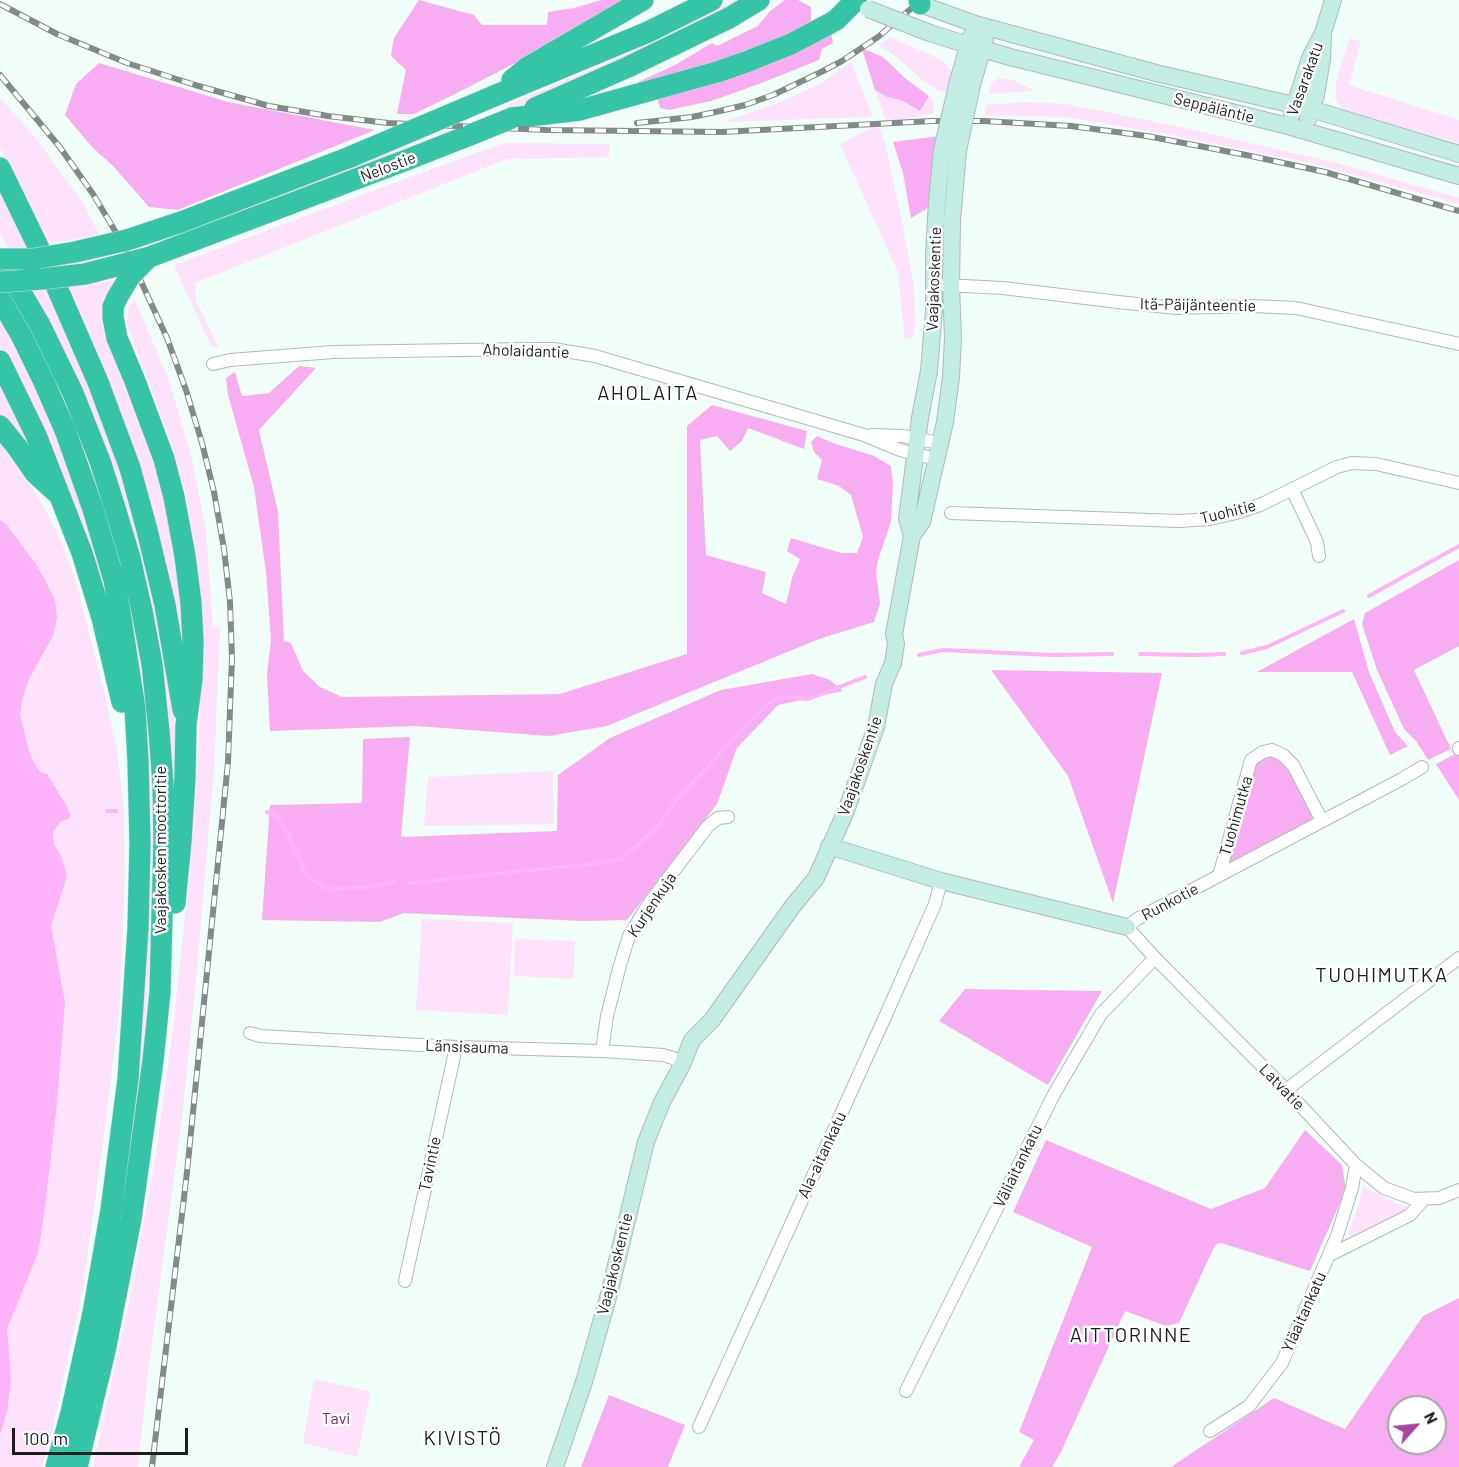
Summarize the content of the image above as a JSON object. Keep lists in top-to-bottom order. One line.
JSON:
{"streets":{"highway":["Nelostie","Vaajakosken moottoritie"],"main road":["Vasarakatu","Seppäläntie","Vaajakoskentie","Runkotie"],"street":["Itä-Päijänteentie","Aholaidantie","Tuohitie","Tuohimutka","Kurjenkuja","Länsisauma","Latvatie","Ala-aitankatu","Tavintie","Väliaitankatu","Yläaitankatu"]},"crossings":[["Vasarakatu","Seppäläntie"],["Seppäläntie","Vaajakoskentie"],["Nelostie","Vaajakosken moottoritie"],["Vaajakoskentie","Itä-Päijänteentie"],["Vaajakoskentie","Aholaidantie"],["Vaajakoskentie","Runkotie"],["Vaajakoskentie","Länsisauma"],["Tuohimutka","Runkotie"],["Runkotie","Latvatie"],["Runkotie","Ala-aitankatu"],["Kurjenkuja","Länsisauma"],["Länsisauma","Tavintie"],["Latvatie","Väliaitankatu"],["Latvatie","Yläaitankatu"]],"districts":["AHOLAITA","TUOHIMUTKA","AITTORINNE","KIVISTÖ"],"parks":["Tavi"],"scale_bar":"100 m","north":"top right"}
